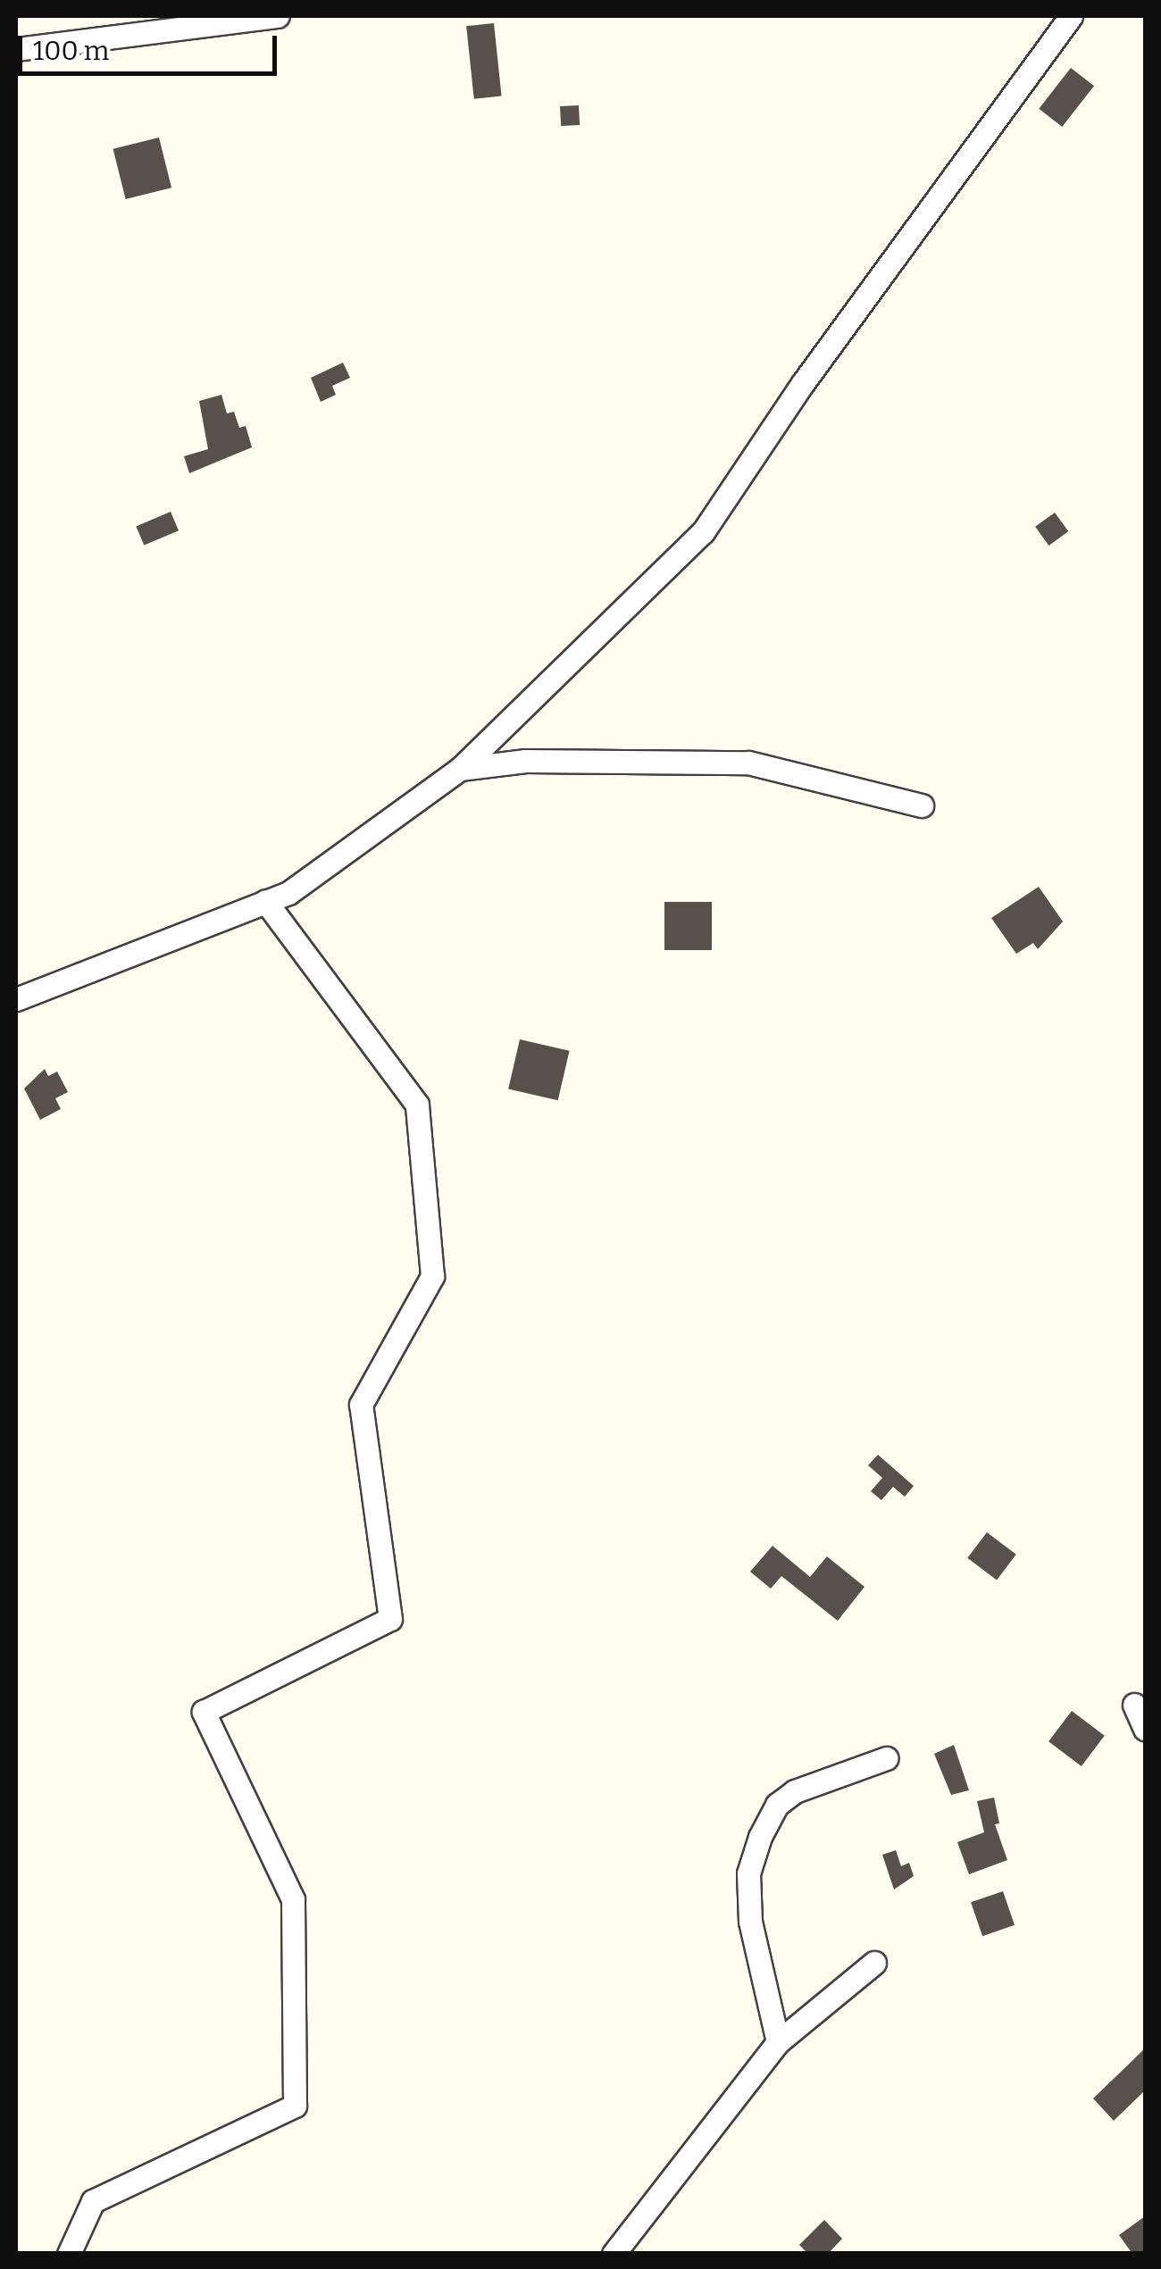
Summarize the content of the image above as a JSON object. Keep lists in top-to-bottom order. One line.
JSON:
{"scale_bar":"100 m"}
